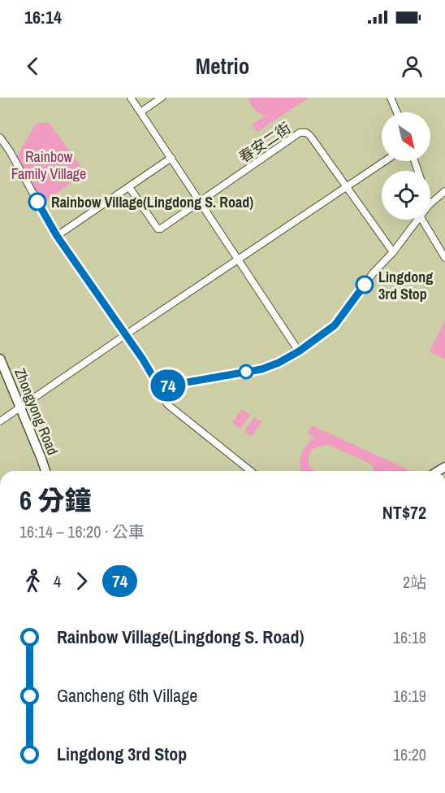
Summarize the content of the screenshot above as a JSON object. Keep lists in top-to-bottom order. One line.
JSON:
{"streets":{"main road":["Zhongyong Road"],"street":["春安二街"]},"parks":["Rainbow Family Village"],"places":["Rainbow Village(Lingdong S. Road)","Lingdong 3rd Stop"],"lines":["bus line 74"],"north":"bottom right","page":{"status":"16:14","header":"Metrio","on_map":"74","heading":["6 分鐘","16:14 – 16:20 · 公車","NT$72"],"legs":["4","74","2站"],"list":[{"name":"Rainbow Village(Lingdong S. Road)","value":"16:18"},{"name":"Gancheng 6th Village","value":"16:19"},{"name":"Lingdong 3rd Stop","value":"16:20"}]}}
